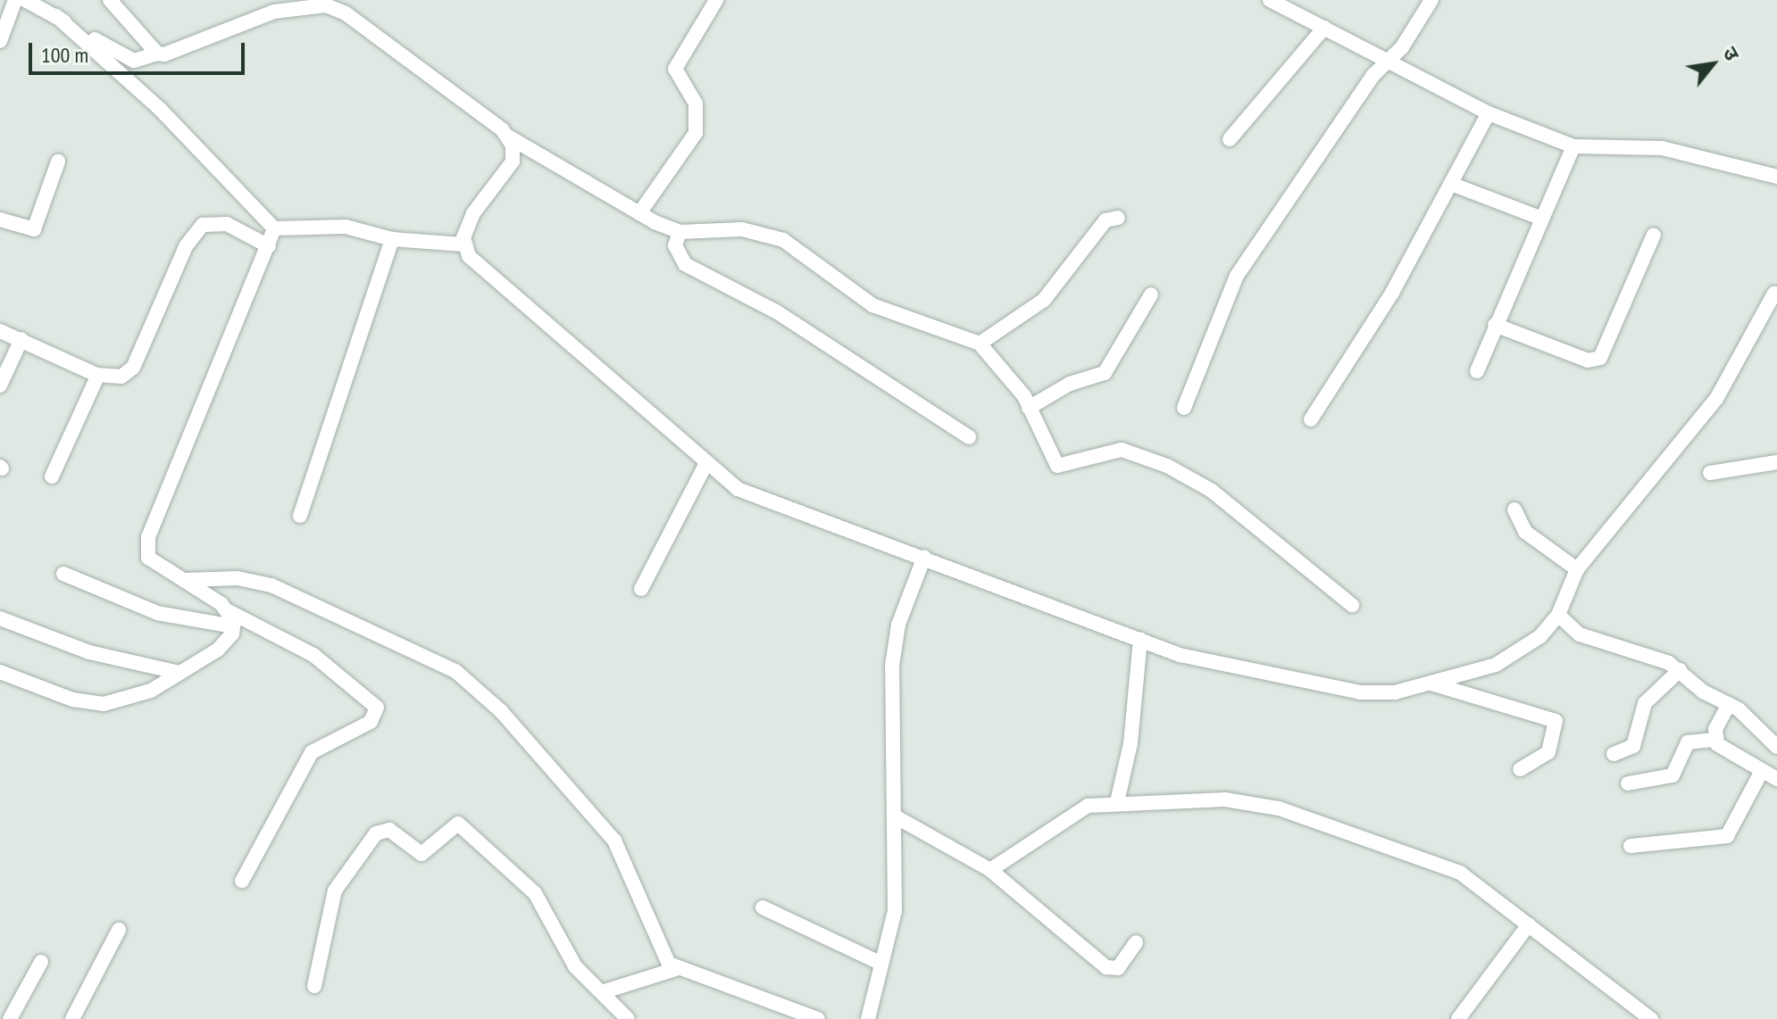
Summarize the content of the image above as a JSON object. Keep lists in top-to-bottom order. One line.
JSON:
{"scale_bar":"100 m","north":"top right"}
